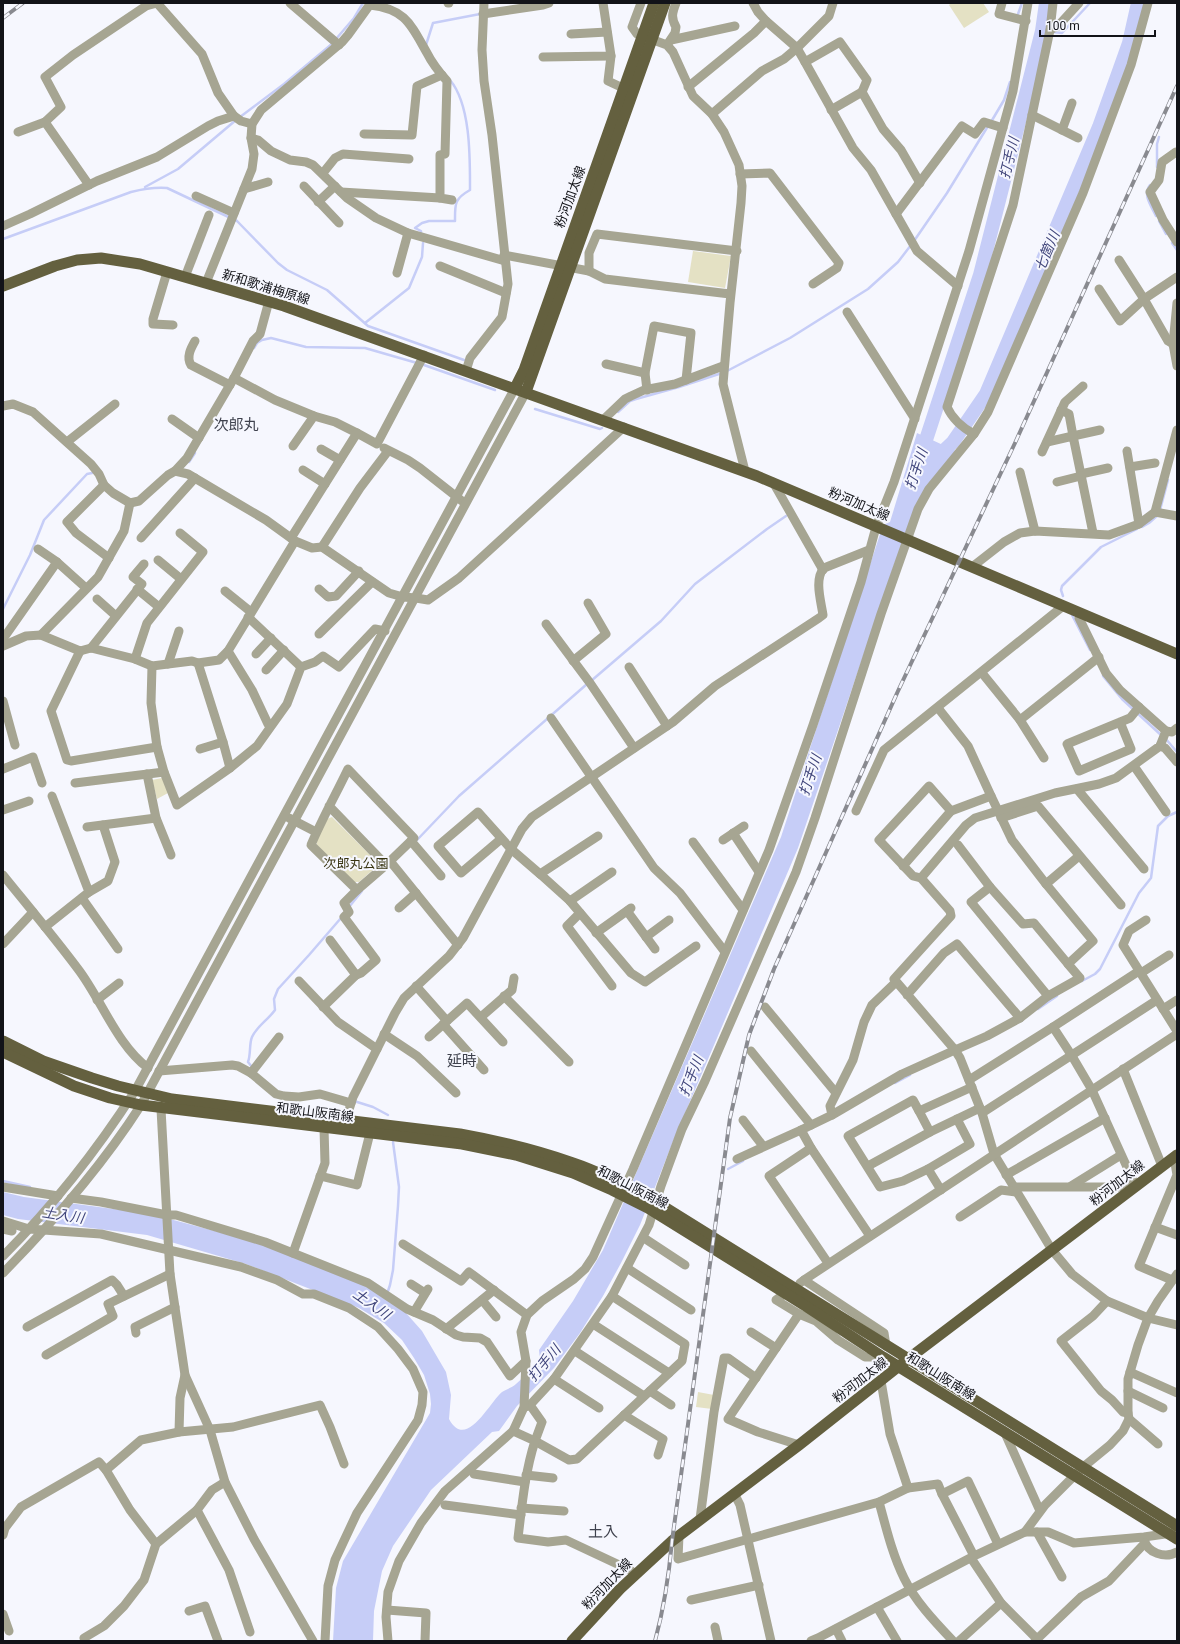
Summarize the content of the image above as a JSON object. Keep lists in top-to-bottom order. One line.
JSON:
{"streets":{"main road":["粉河加太線","新和歌浦梅原線","和歌山阪南線"]},"crossings":[["粉河加太線","新和歌浦梅原線"],["粉河加太線","和歌山阪南線"]],"districts":["次郎丸","延時","土入"],"water":["打手川","七箇川","土入川"],"parks":["次郎丸公園"],"scale_bar":"100 m"}
